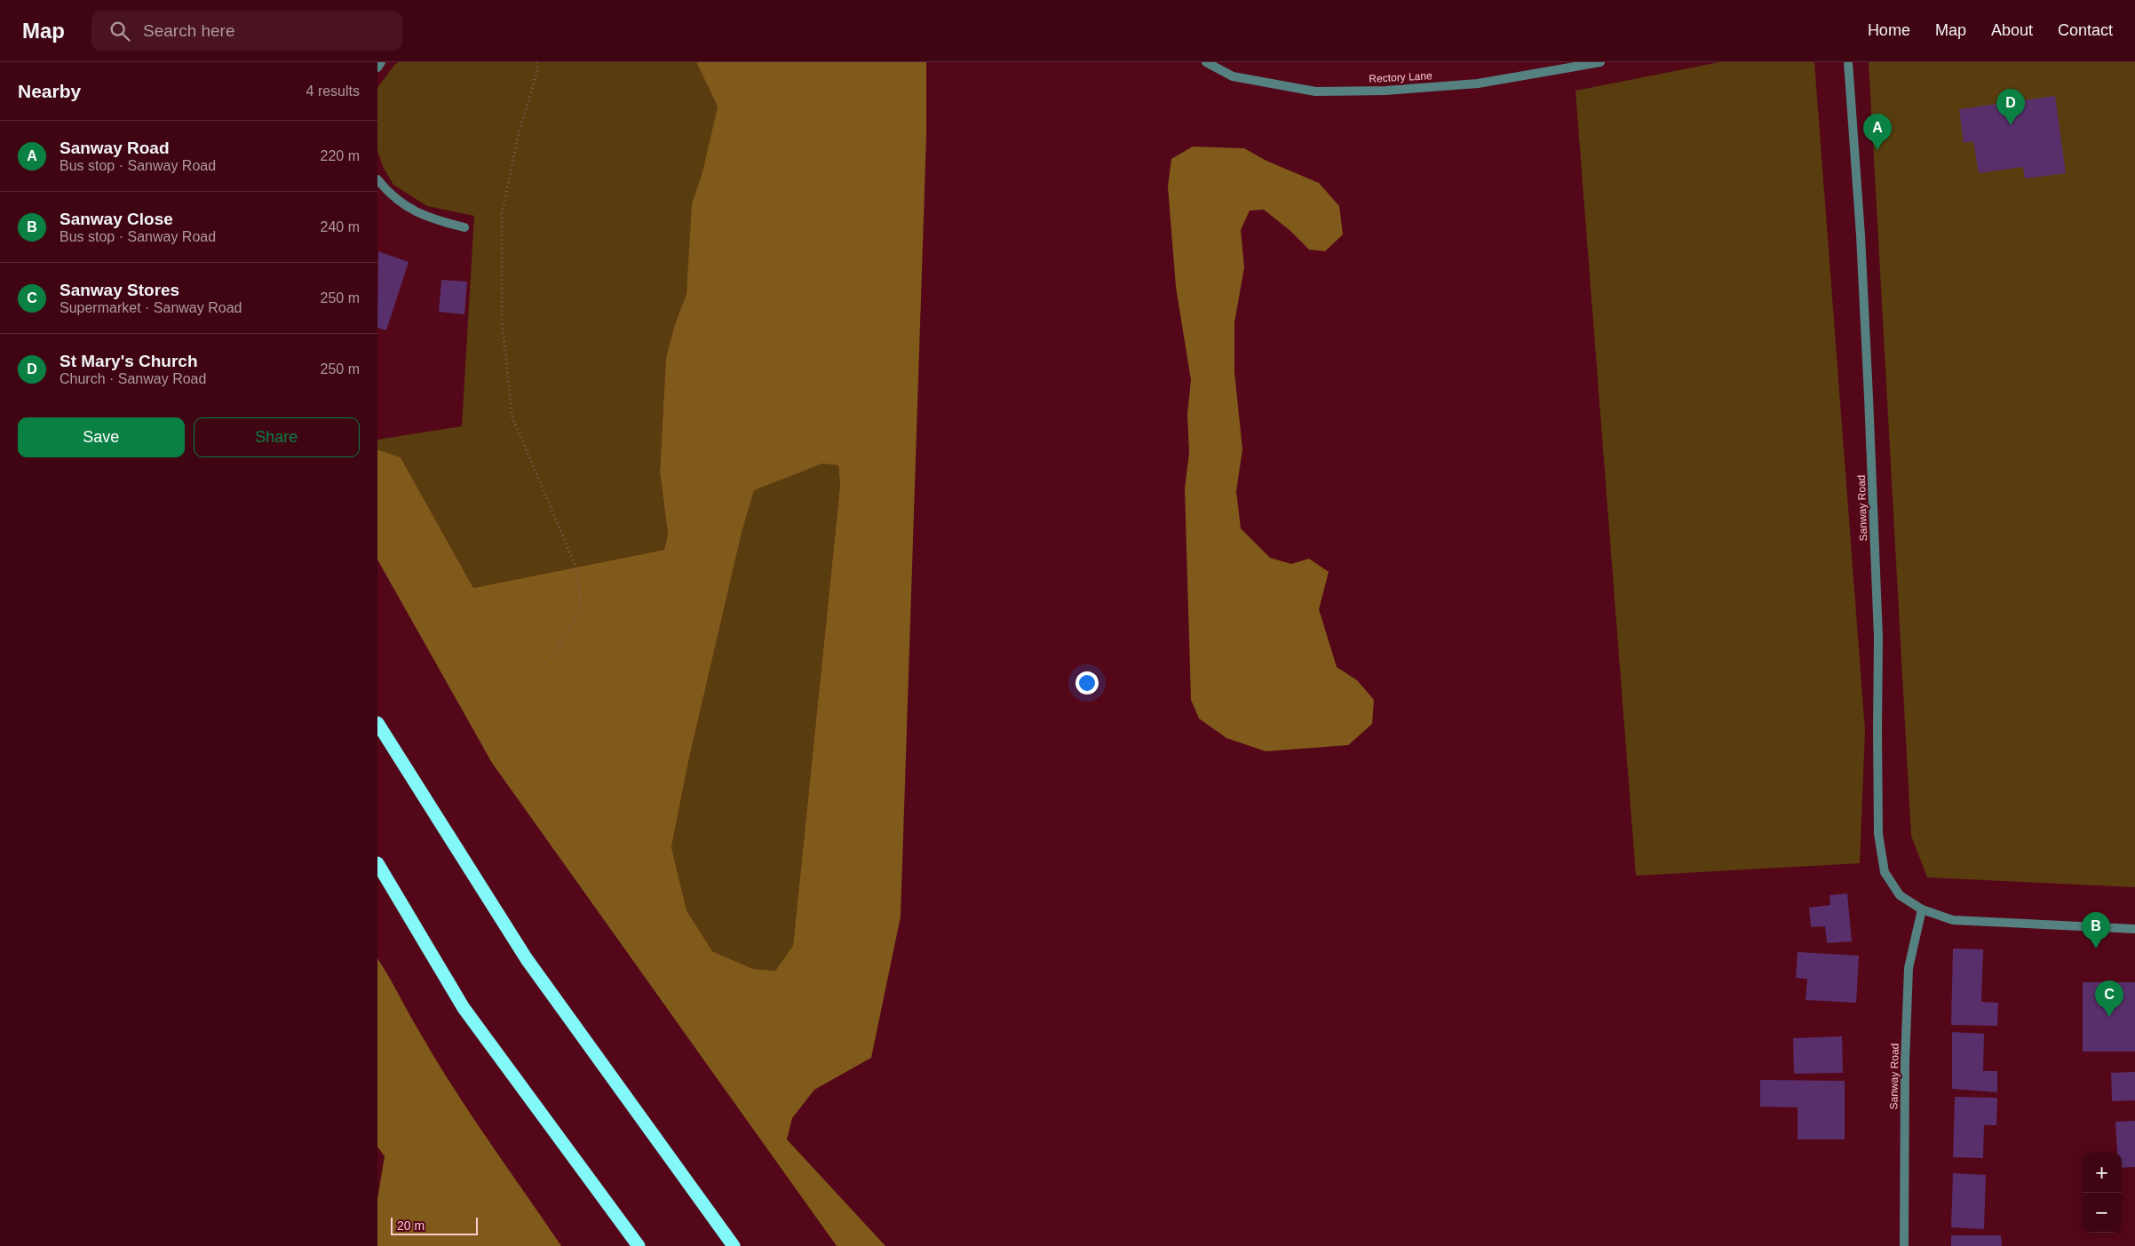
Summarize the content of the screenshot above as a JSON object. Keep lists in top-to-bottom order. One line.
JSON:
{"streets":{"street":["Rectory Lane","Sanway Road"]},"scale_bar":"20 m","page":{"header":"Map","search":"Search here","nav":["Home","Map","About","Contact"],"heading":["Nearby","4 results"],"pins":["D","A","B","C"],"list":[{"mark":"A","name":"Sanway Road","note":"Bus stop · Sanway Road","value":"220 m"},{"mark":"B","name":"Sanway Close","note":"Bus stop · Sanway Road","value":"240 m"},{"mark":"C","name":"Sanway Stores","note":"Supermarket · Sanway Road","value":"250 m"},{"mark":"D","name":"St Mary's Church","note":"Church · Sanway Road","value":"250 m"}],"buttons":["Save","Share"],"map_buttons":["+","−"],"scale":"20 m"}}
